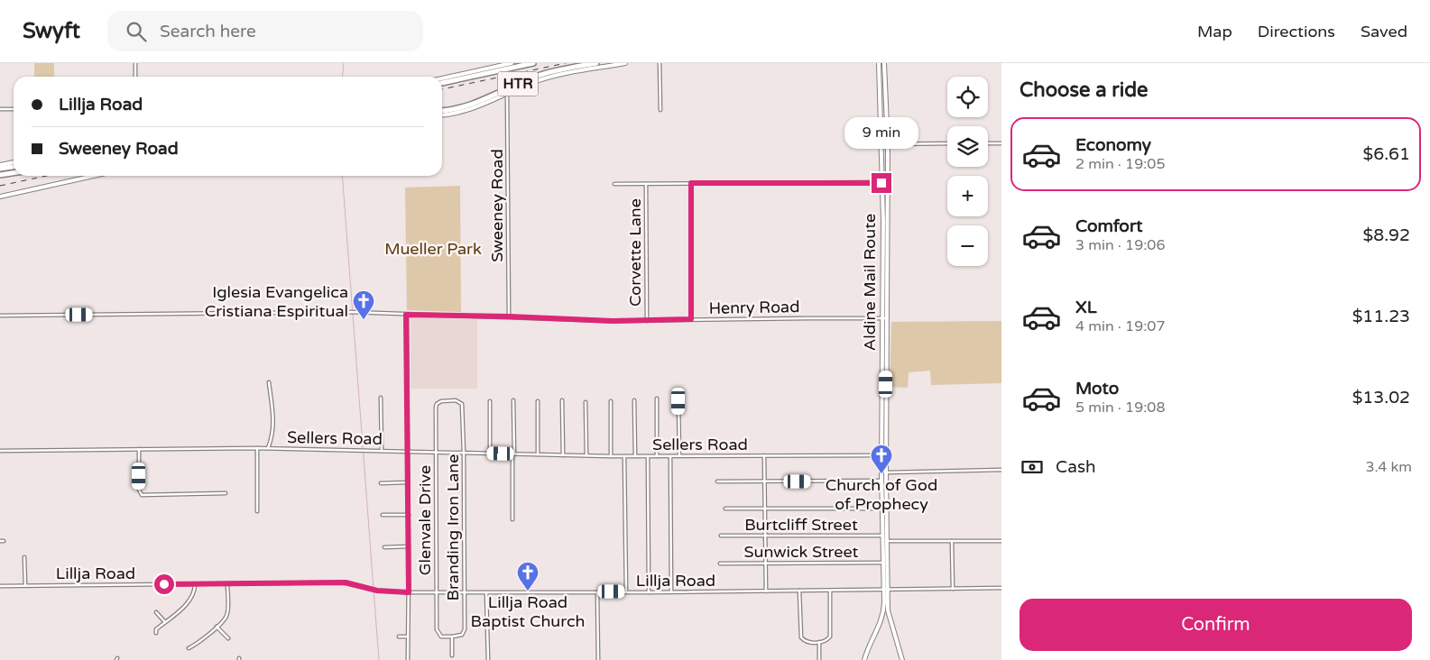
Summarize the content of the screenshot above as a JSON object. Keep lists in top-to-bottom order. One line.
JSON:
{"streets":{"highway":["HTR"],"main road":["Aldine Mail Route"],"street":["Sweeney Road","Corvette Lane","Henry Road","Sellers Road","Glenvale Drive","Burtcliff Street","Branding Iron Lane","Sunwick Street","Lillja Road"]},"crossings":[["Sweeney Road","Henry Road"],["Corvette Lane","Henry Road"],["Aldine Mail Route","Henry Road"],["Aldine Mail Route","Sellers Road"],["Aldine Mail Route","Burtcliff Street"],["Aldine Mail Route","Sunwick Street"],["Aldine Mail Route","Lillja Road"],["Sellers Road","Glenvale Drive"],["Sellers Road","Branding Iron Lane"],["Glenvale Drive","Branding Iron Lane"],["Glenvale Drive","Lillja Road"],["Branding Iron Lane","Lillja Road"]],"parks":["Mueller Park"],"places":{"church":["Iglesia Evangelica Cristiana Espiritual","Church of God of Prophecy","Lillja Road Baptist Church"]},"page":{"header":"Swyft","search":"Search here","nav":["Map","Directions","Saved"],"heading":"Choose a ride","map_buttons":["+","−"],"banner":["Lillja Road","Sweeney Road"],"bubble":"9 min","list":[{"name":"Economy","note":"2 min · 19:05","value":"$6.61"},{"name":"Comfort","note":"3 min · 19:06","value":"$8.92"},{"name":"XL","note":"4 min · 19:07","value":"$11.23"},{"name":"Moto","note":"5 min · 19:08","value":"$13.02"}],"pay":["Cash","3.4 km"],"buttons":"Confirm"}}
